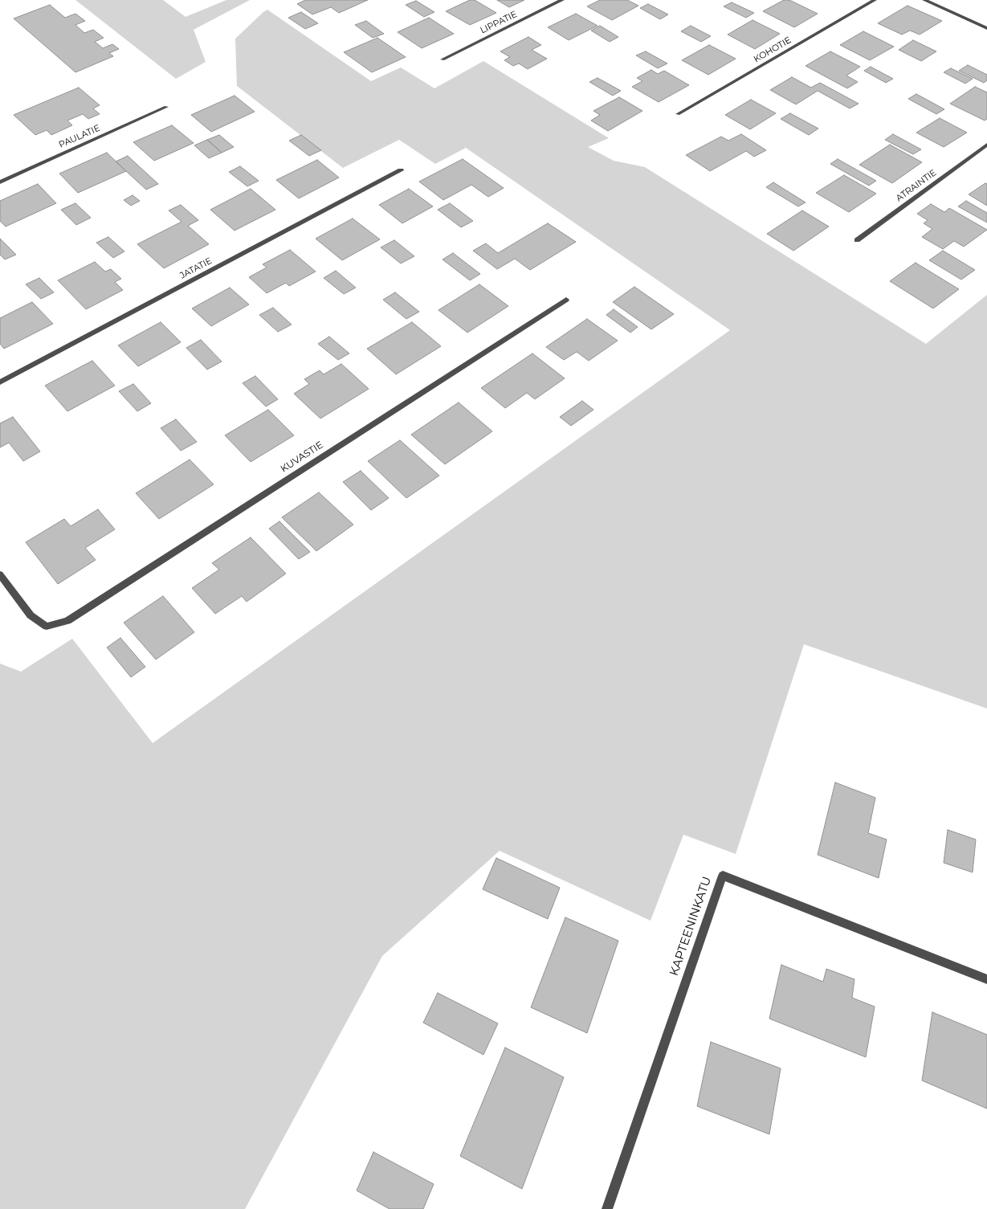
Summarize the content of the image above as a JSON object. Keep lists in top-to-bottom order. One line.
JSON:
{"streets":{"street":["LIPPATIE","KOHOTIE","PAULATIE","ATRAINTIE","JATATIE","KUVASTIE","KAPTEENINKATU"]}}
